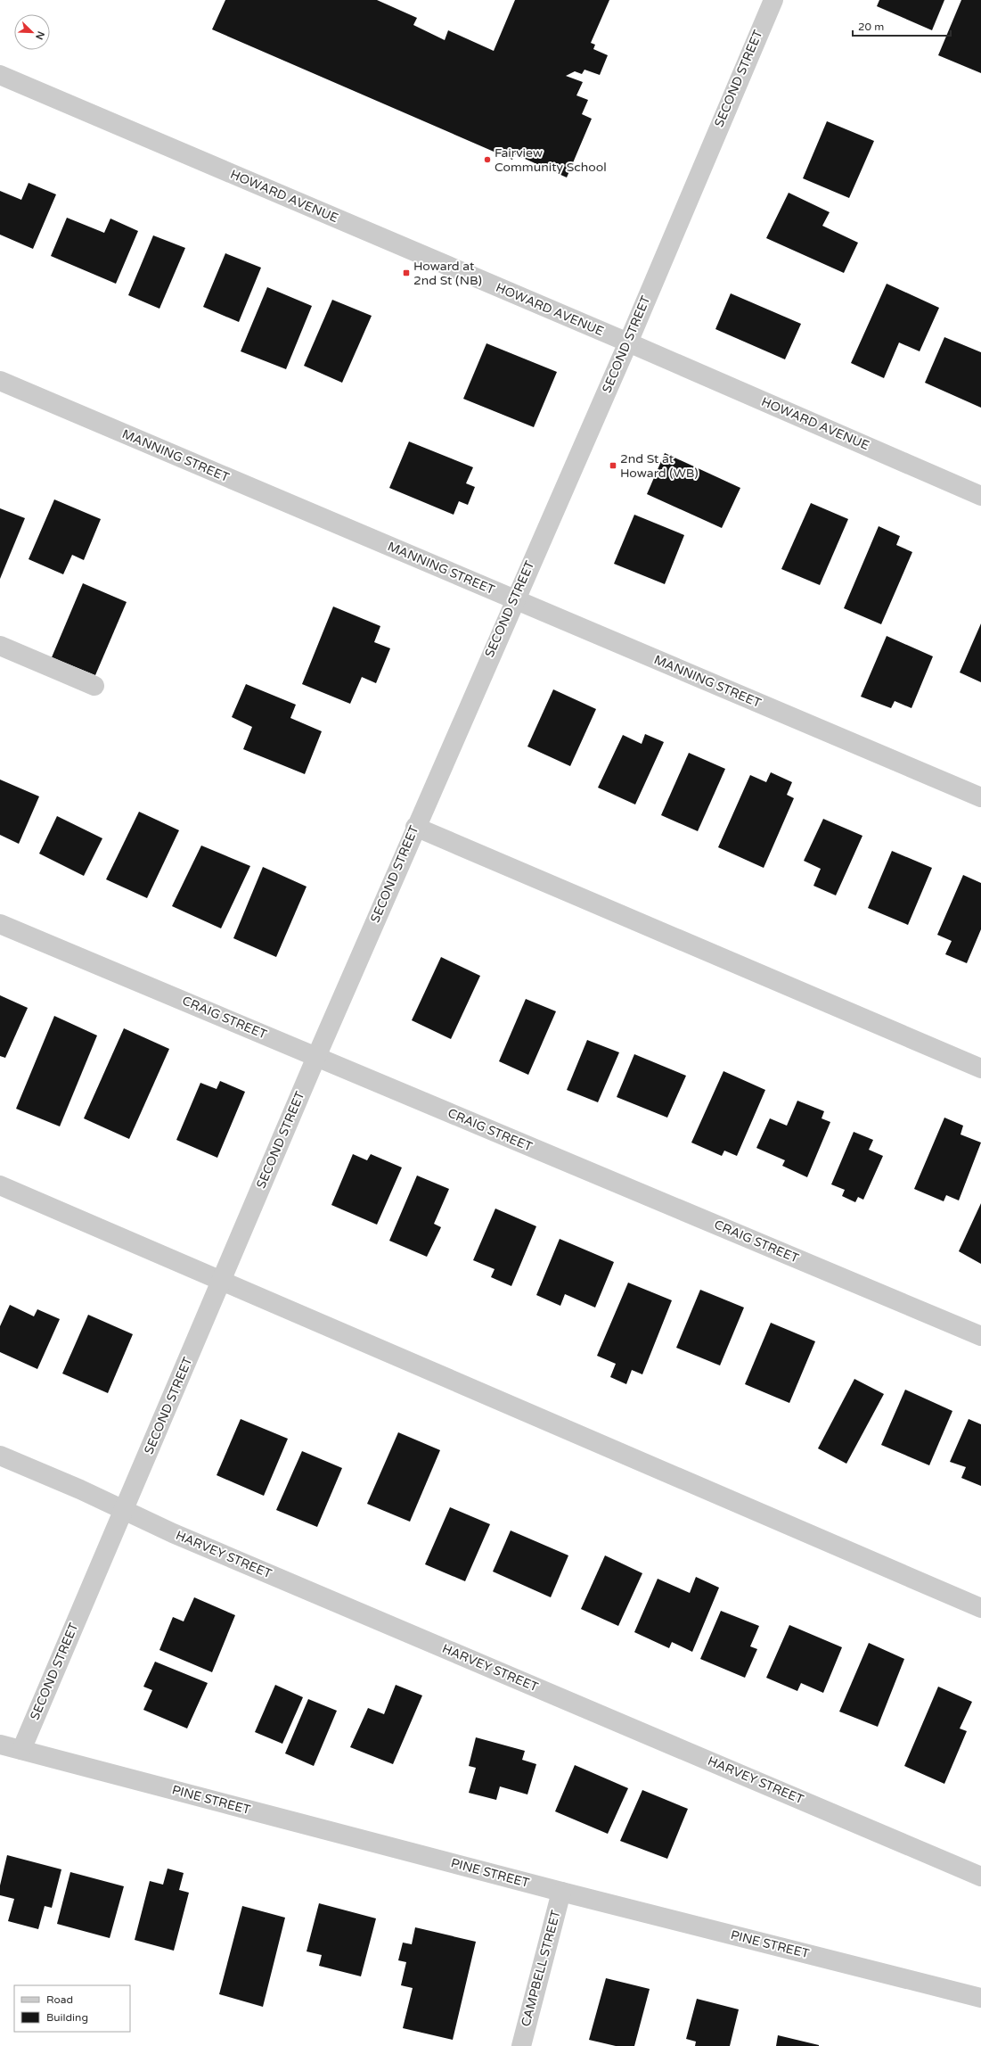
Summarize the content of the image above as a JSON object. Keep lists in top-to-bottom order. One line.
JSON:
{"streets":{"street":["SECOND STREET","HOWARD AVENUE","MANNING STREET","CRAIG STREET","HARVEY STREET","PINE STREET","CAMPBELL STREET"]},"crossings":[["SECOND STREET","HOWARD AVENUE"],["SECOND STREET","MANNING STREET"],["SECOND STREET","CRAIG STREET"],["SECOND STREET","HARVEY STREET"],["SECOND STREET","PINE STREET"],["PINE STREET","CAMPBELL STREET"]],"places":{"other":["Fairview Community School"],"transit":["Howard at 2nd St (NB)","2nd St at Howard (WB)"]},"legend":["Road","Building"],"scale_bar":"20 m","north":"bottom right"}
